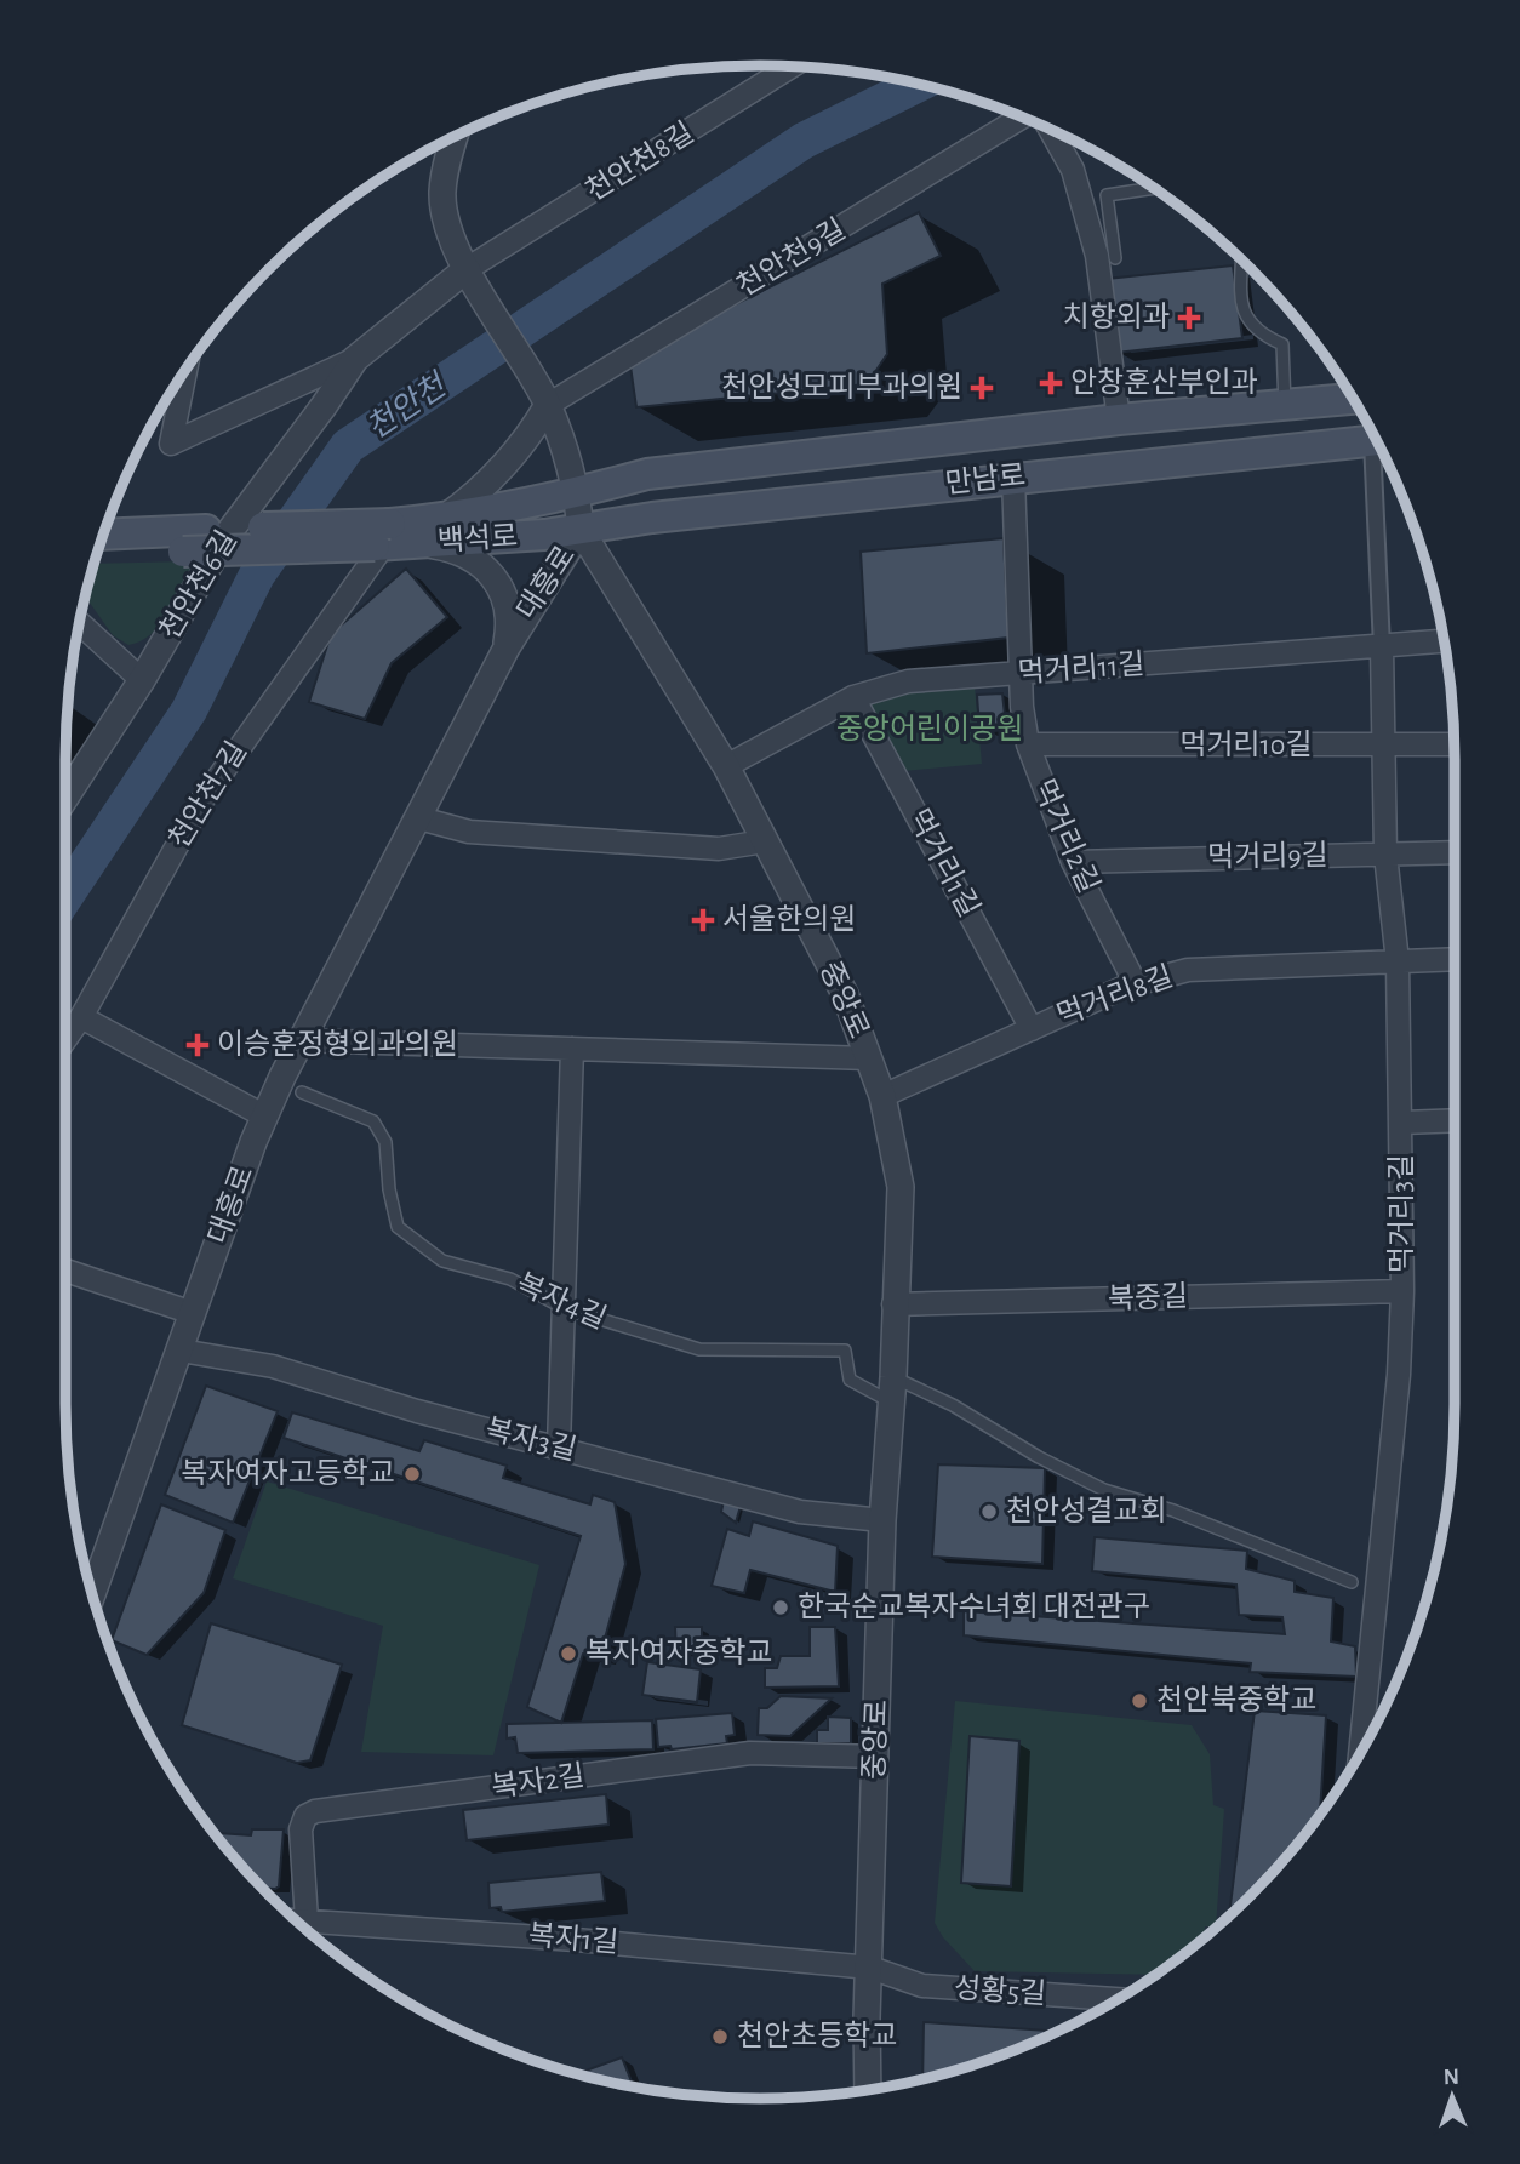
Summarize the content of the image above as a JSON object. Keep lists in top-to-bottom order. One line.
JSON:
{"streets":{"main road":["만남로","백석로"],"street":["천안천8길","천안천9길","대흥로","천안천6길","먹거리11길","먹거리10길","천안천7길","먹거리2길","먹거리9길","먹거리1길","먹거리8길","중앙로","먹거리3길","북중길","복자3길","복자2길","복자1길","성황5길"],"lane":["복자4길"]},"crossings":[["천안천8길","천안천6길"],["만남로","백석로"],["만남로","대흥로"],["만남로","먹거리2길"],["만남로","중앙로"],["백석로","대흥로"],["백석로","천안천7길"],["백석로","중앙로"],["대흥로","중앙로"],["대흥로","복자3길"],["먹거리11길","먹거리2길"],["먹거리11길","먹거리1길"],["먹거리11길","중앙로"],["먹거리11길","먹거리3길"],["먹거리10길","먹거리2길"],["먹거리10길","먹거리3길"],["먹거리2길","먹거리9길"],["먹거리2길","먹거리8길"],["먹거리9길","먹거리3길"],["먹거리1길","먹거리8길"],["먹거리8길","중앙로"],["먹거리8길","먹거리3길"],["중앙로","북중길"],["중앙로","복자4길"],["중앙로","복자3길"],["중앙로","복자2길"],["중앙로","복자1길"],["중앙로","성황5길"],["먹거리3길","북중길"],["복자2길","복자1길"],["복자1길","성황5길"]],"water":["천안천"],"parks":["중앙어린이공원"],"places":{"health":["치항외과","안창훈산부인과","천안성모피부과의원","서울한의원","이승훈정형외과의원"],"other":["복자여자고등학교","천안성결교회","한국순교복자수녀회 대전관구","복자여자중학교","천안북중학교","천안초등학교"]},"north":"top"}
